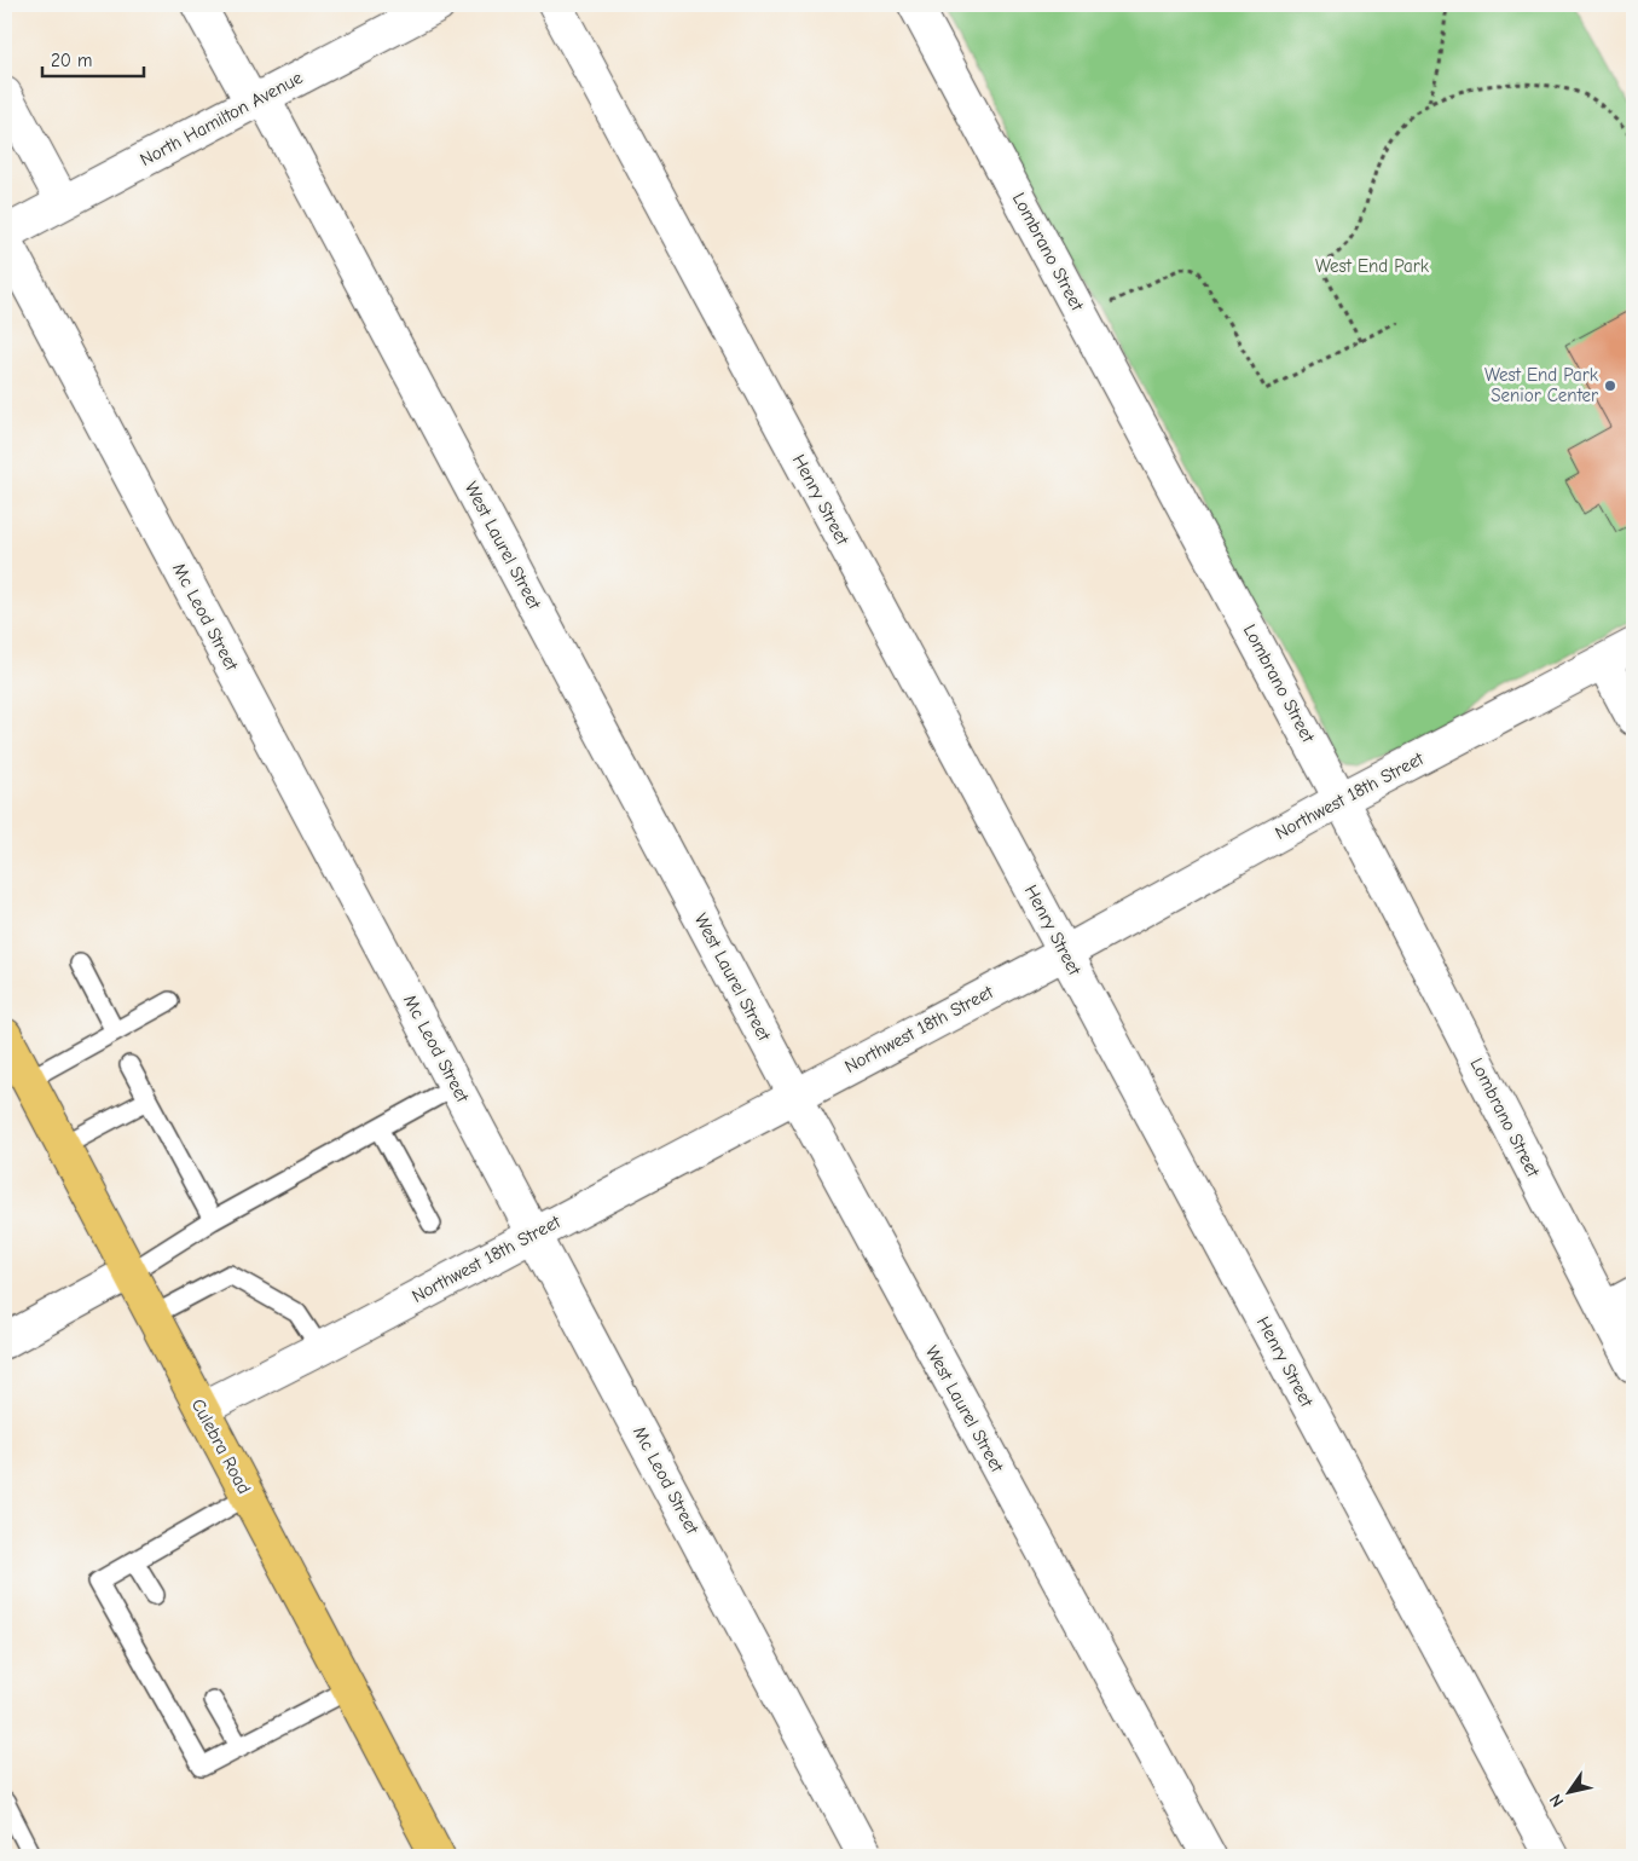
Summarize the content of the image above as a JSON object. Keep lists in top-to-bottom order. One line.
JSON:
{"streets":{"main road":["Culebra Road"],"street":["North Hamilton Avenue","Lombrano Street","Henry Street","West Laurel Street","Mc Leod Street","Northwest 18th Street"]},"crossings":[["North Hamilton Avenue","West Laurel Street"],["Lombrano Street","Northwest 18th Street"],["Henry Street","Northwest 18th Street"],["West Laurel Street","Northwest 18th Street"],["Mc Leod Street","Northwest 18th Street"],["Northwest 18th Street","Culebra Road"]],"parks":["West End Park"],"places":["West End Park Senior Center"],"scale_bar":"20 m","north":"bottom left"}
